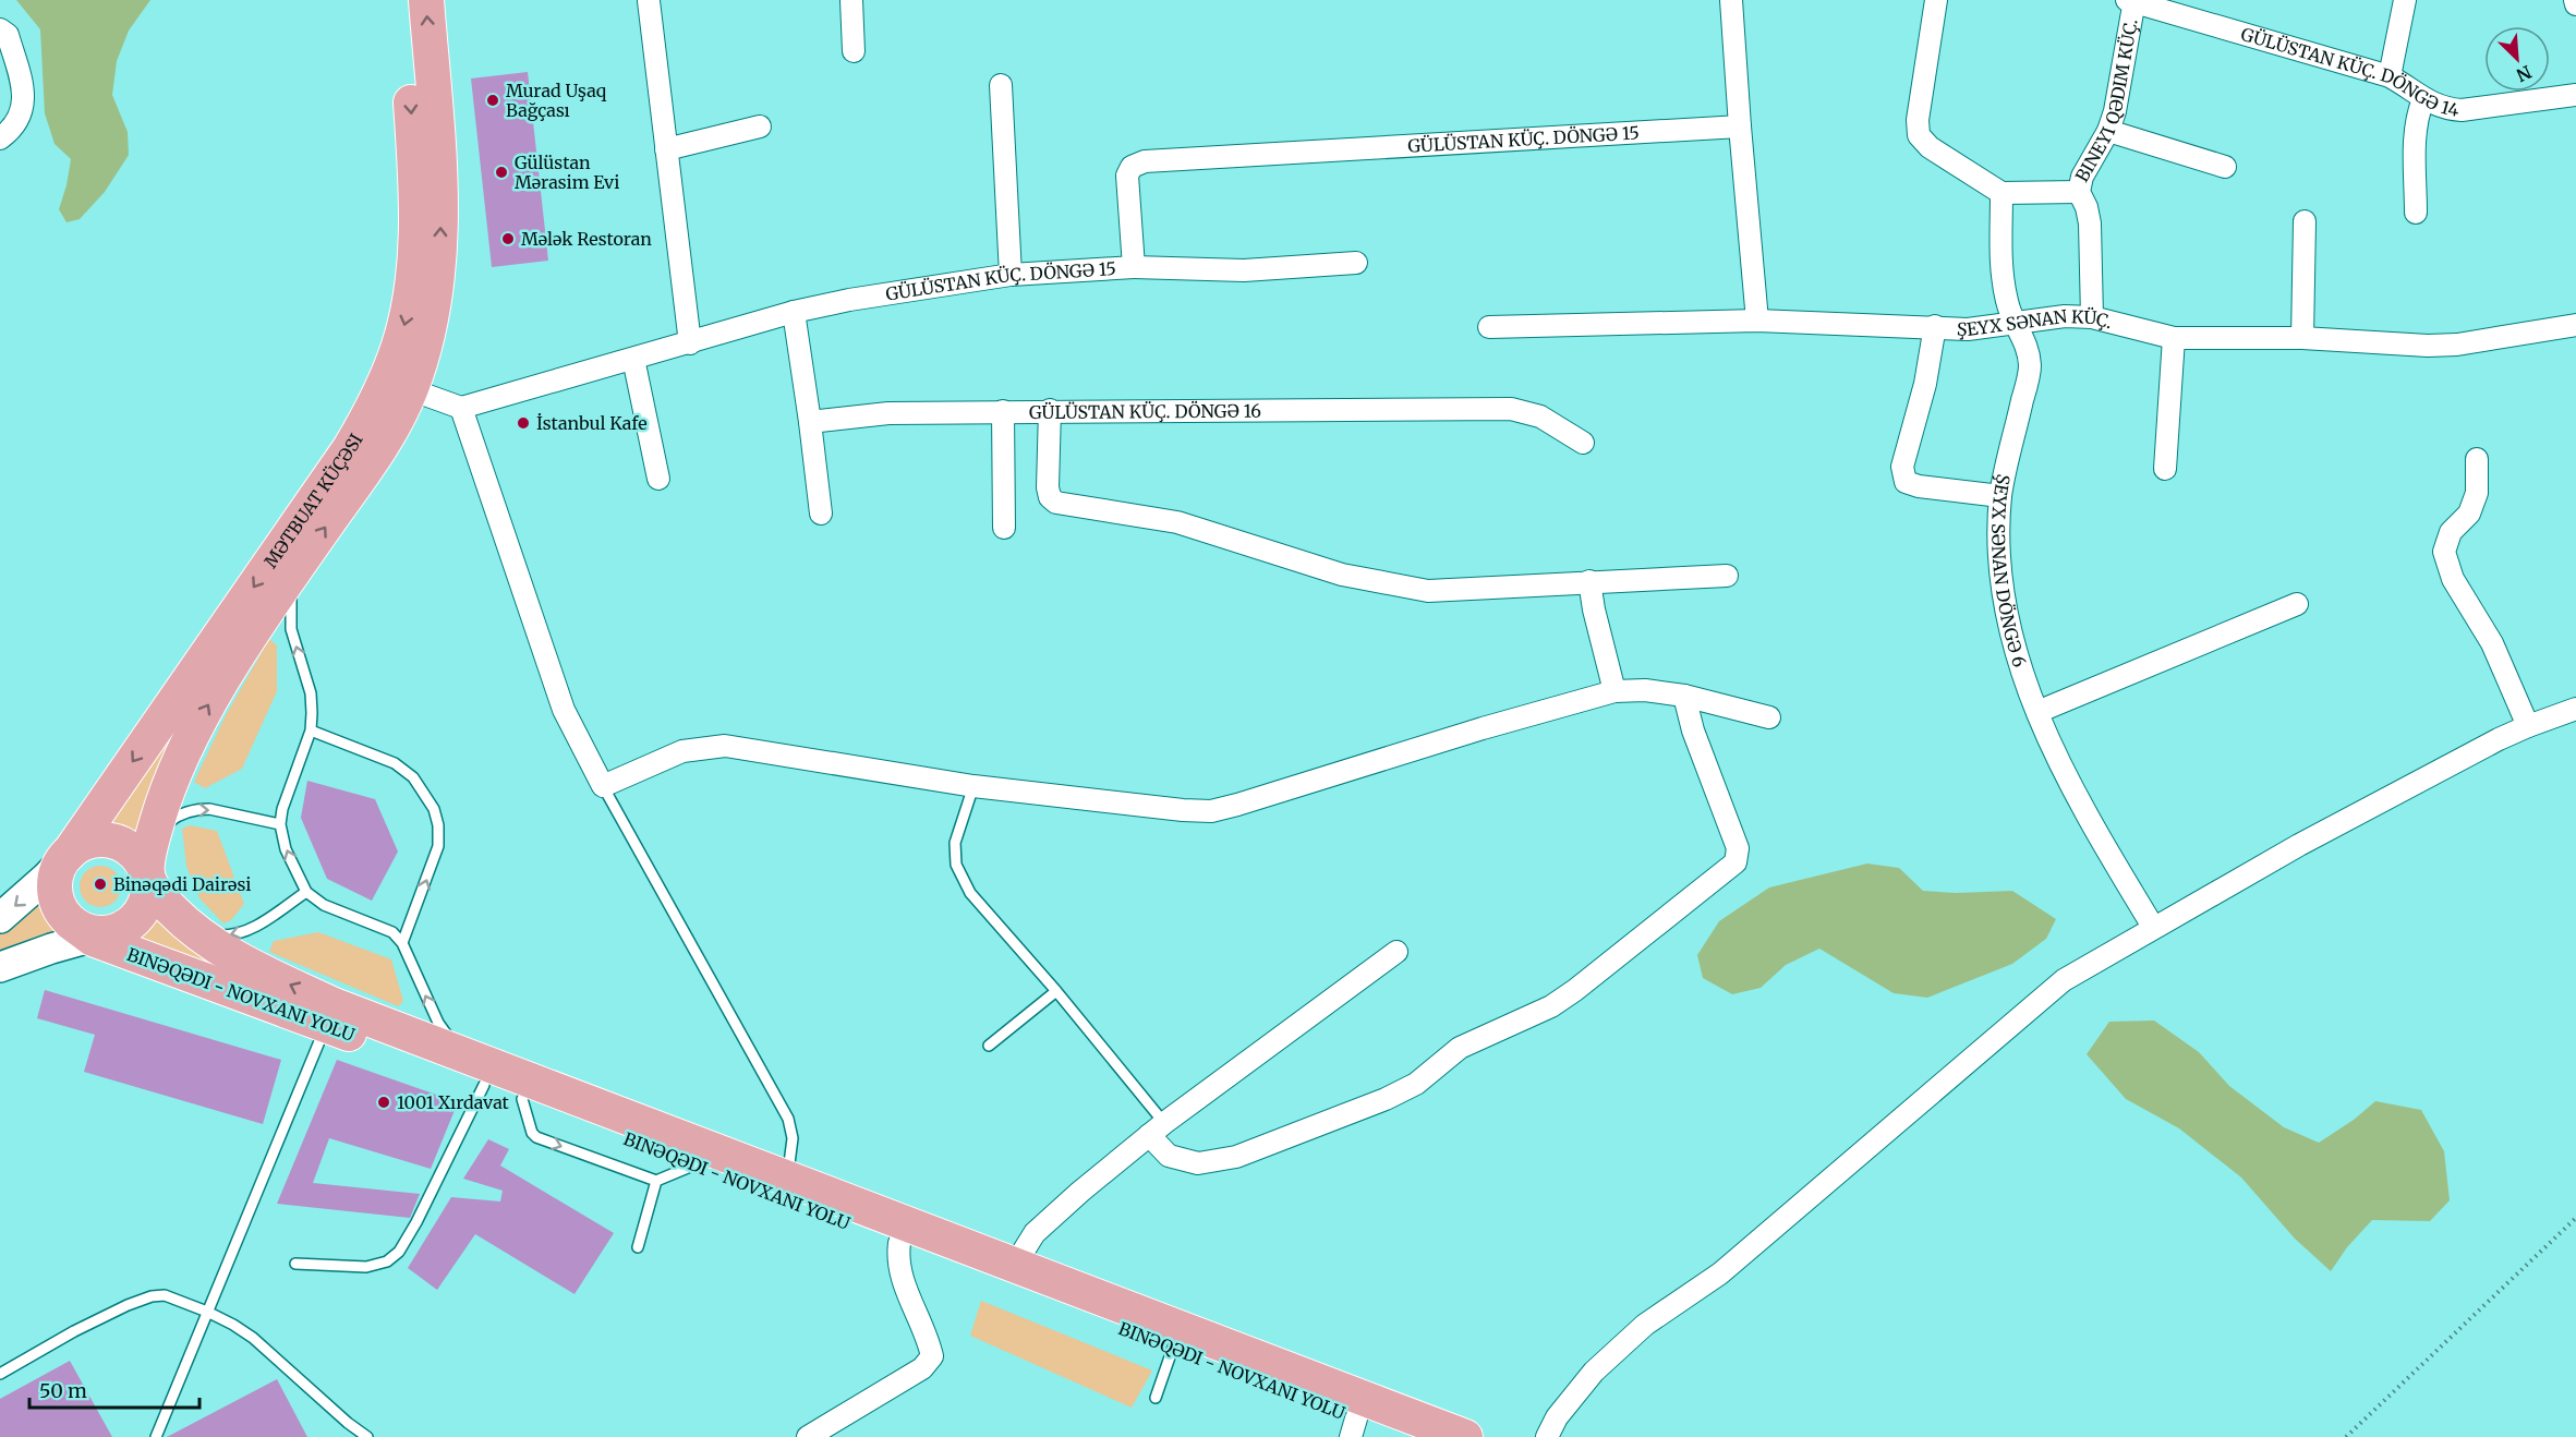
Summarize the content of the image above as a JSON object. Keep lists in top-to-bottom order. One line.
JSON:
{"streets":{"main road":["MƏTBUAT KÜÇƏSI"],"street":["GÜLÜSTAN KÜÇ. DÖNGƏ 14","BINEYI QƏDIM KÜÇ.","GÜLÜSTAN KÜÇ. DÖNGƏ 15","ŞEYX SƏNAN KÜÇ.","GÜLÜSTAN KÜÇ. DÖNGƏ 16","ŞEYX SƏNAN DÖNGƏ 6"]},"crossings":[["GÜLÜSTAN KÜÇ. DÖNGƏ 14","BINEYI QƏDIM KÜÇ."],["BINEYI QƏDIM KÜÇ.","ŞEYX SƏNAN KÜÇ."],["ŞEYX SƏNAN KÜÇ.","ŞEYX SƏNAN DÖNGƏ 6"]],"places":["Murad Uşaq Bağçası","Gülüstan Mərasim Evi","Mələk Restoran","İstanbul Kafe","Binəqədi Dairəsi","1001 Xırdavat"],"scale_bar":"50 m","north":"bottom right"}
